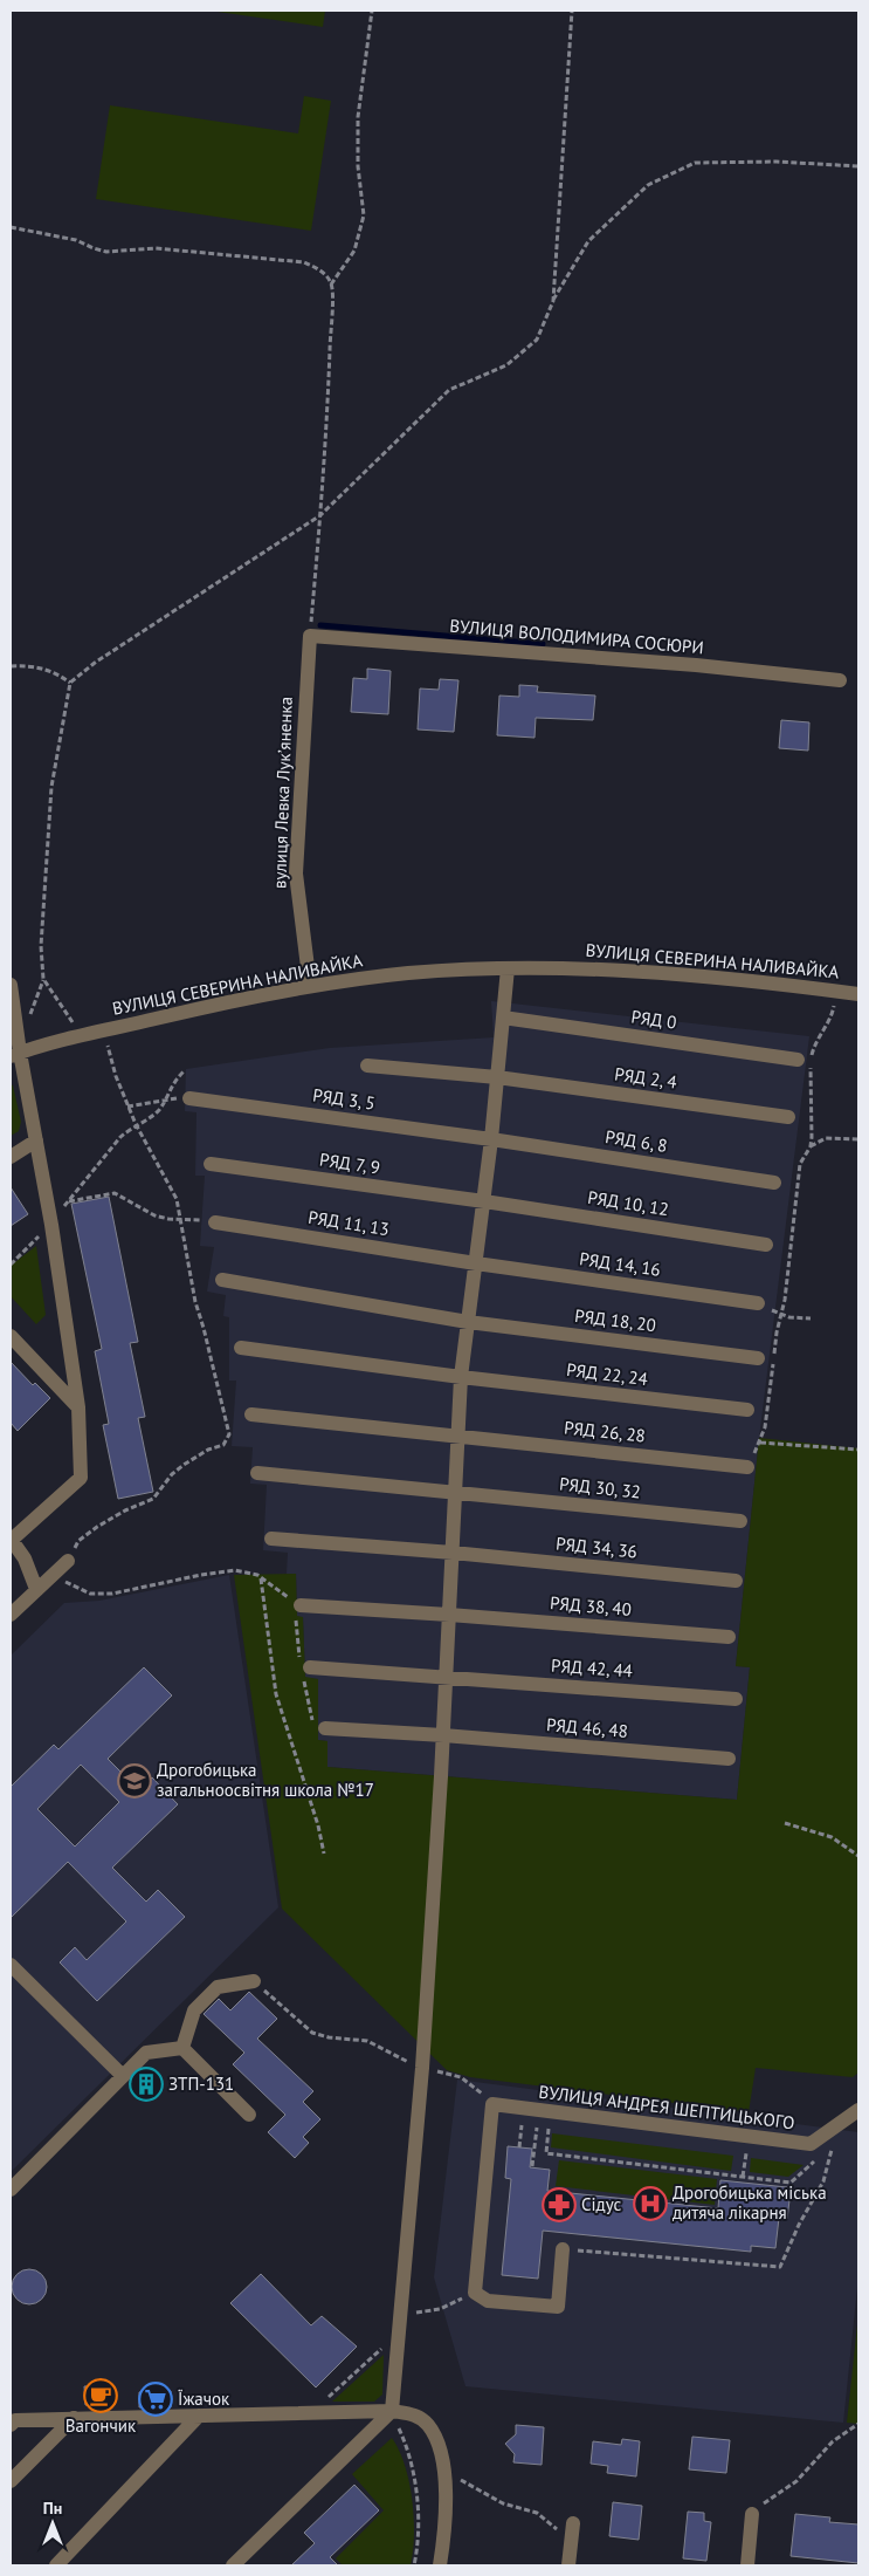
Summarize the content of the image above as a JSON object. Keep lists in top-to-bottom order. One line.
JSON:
{"streets":{"street":["ВУЛИЦЯ ВОЛОДИМИРА СОСЮРИ","вулиця Левка Лукʼяненка","ВУЛИЦЯ СЕВЕРИНА НАЛИВАЙКА","РЯД 0","РЯД 2, 4","РЯД 3, 5","РЯД 6, 8","РЯД 7, 9","РЯД 10, 12","РЯД 11, 13","РЯД 14, 16","РЯД 18, 20","РЯД 22, 24","РЯД 26, 28","РЯД 30, 32","РЯД 34, 36","РЯД 38, 40","РЯД 42, 44","РЯД 46, 48","ВУЛИЦЯ АНДРЕЯ ШЕПТИЦЬКОГО"]},"crossings":[["ВУЛИЦЯ ВОЛОДИМИРА СОСЮРИ","вулиця Левка Лукʼяненка"],["вулиця Левка Лукʼяненка","ВУЛИЦЯ СЕВЕРИНА НАЛИВАЙКА"],["РЯД 3, 5","РЯД 6, 8"],["РЯД 7, 9","РЯД 10, 12"],["РЯД 11, 13","РЯД 14, 16"]],"places":{"school or university":["Дрогобицька загальноосвітня школа №17"],"building":["ЗТП-131"],"hospital":["Дрогобицька міська дитяча лікарня"],"pharmacy":["Сідус"],"cafe":["Вагончик"],"supermarket":["Їжачок"]},"north":"top"}
